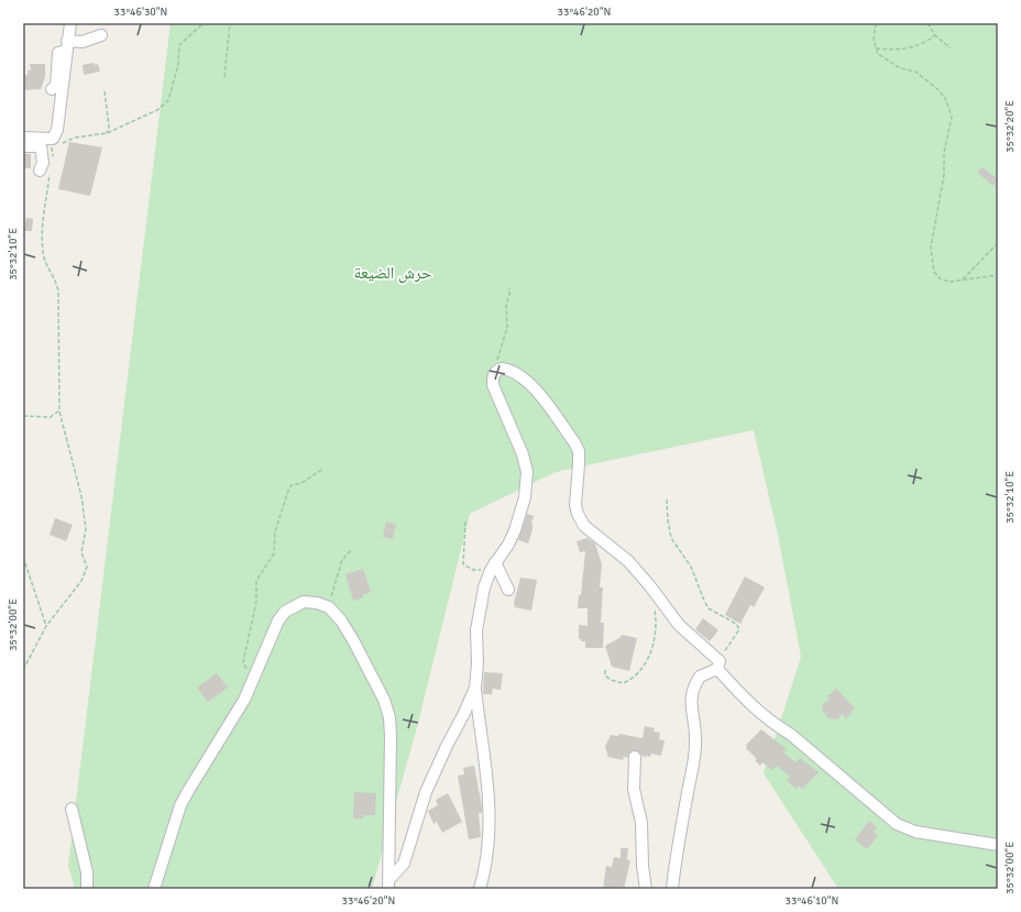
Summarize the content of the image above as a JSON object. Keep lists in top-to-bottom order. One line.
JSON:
{"parks":["حرش الضيعة"],"coordinates":["33°46'30\"N","33°46'20\"N","35°32'20\"E","35°32'10\"E","35°32'00\"E","33°46'10\"N"]}
